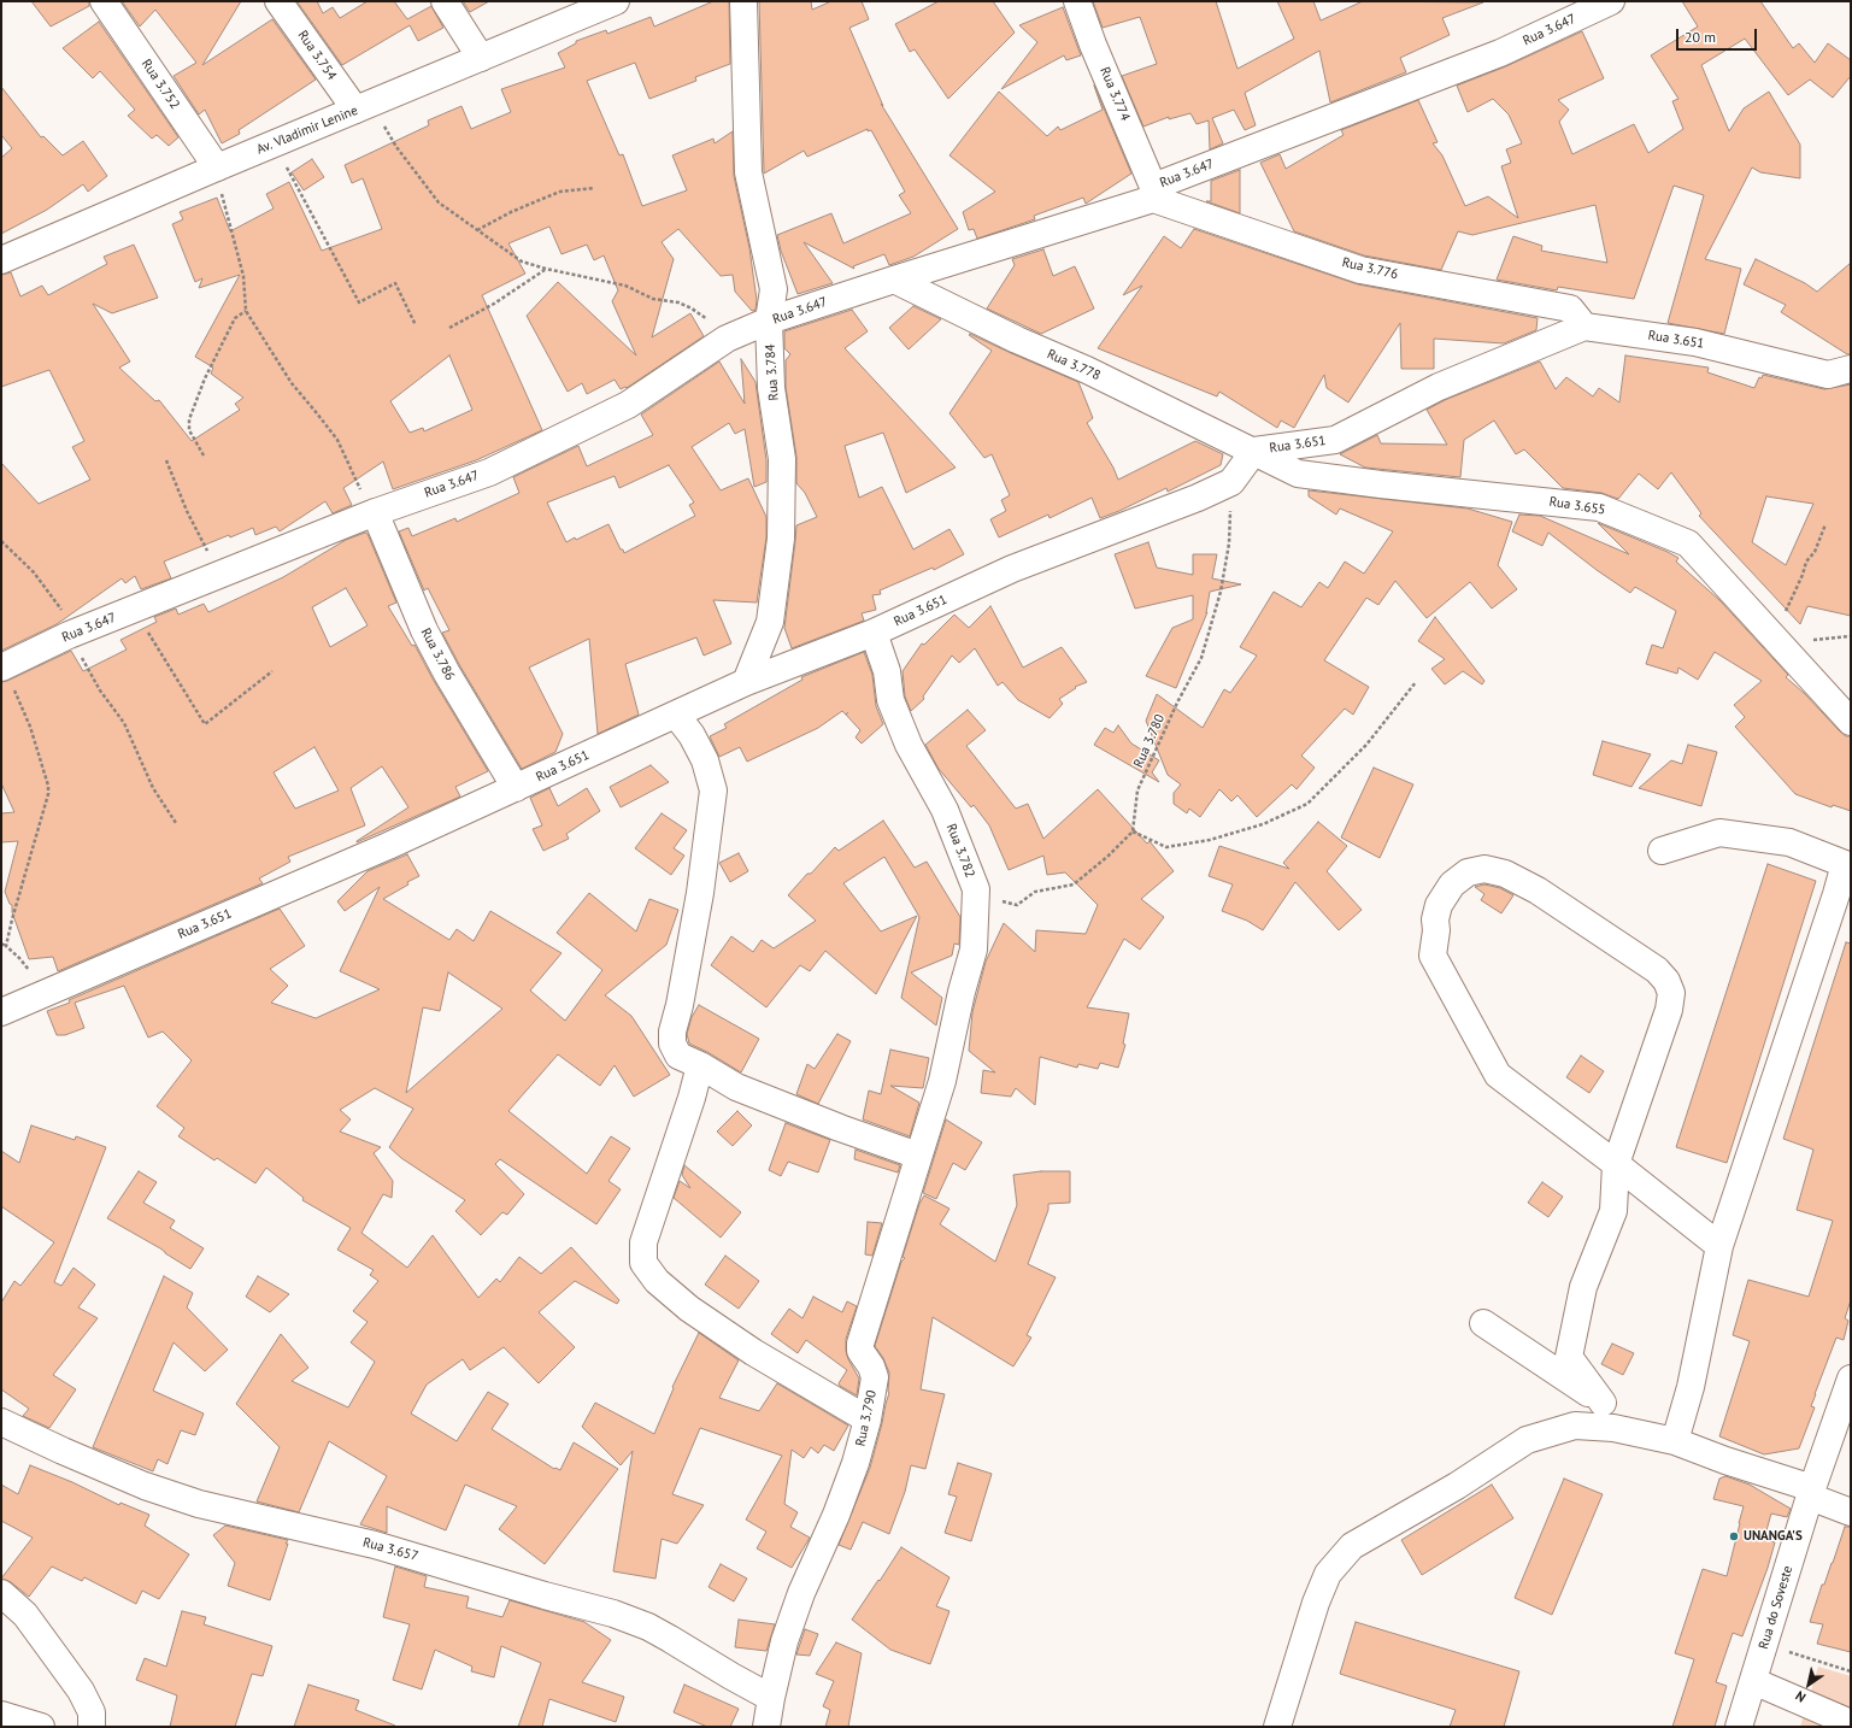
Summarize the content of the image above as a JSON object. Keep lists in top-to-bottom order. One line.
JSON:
{"streets":{"street":["Rua 3.647","Rua 3.754","Rua 3.752","Rua 3.774","Av. Vladimir Lenine","Rua 3.776","Rua 3.651","Rua 3.778","Rua 3.784","Rua 3.655","Rua 3.786","Rua 3.782","Rua 3.790","Rua 3.657","Rua do Soveste"],"path":["Rua 3.780"]},"crossings":[["Rua 3.647","Rua 3.774"],["Rua 3.647","Rua 3.776"],["Rua 3.647","Rua 3.778"],["Rua 3.647","Rua 3.784"],["Rua 3.647","Rua 3.786"],["Rua 3.754","Av. Vladimir Lenine"],["Rua 3.752","Av. Vladimir Lenine"],["Rua 3.774","Rua 3.776"],["Rua 3.776","Rua 3.651"],["Rua 3.651","Rua 3.778"],["Rua 3.651","Rua 3.784"],["Rua 3.651","Rua 3.655"],["Rua 3.651","Rua 3.786"],["Rua 3.651","Rua 3.780"],["Rua 3.651","Rua 3.782"],["Rua 3.778","Rua 3.655"],["Rua 3.782","Rua 3.790"],["Rua 3.790","Rua 3.657"]],"places":["UNANGA'S"],"scale_bar":"20 m","north":"bottom left"}
